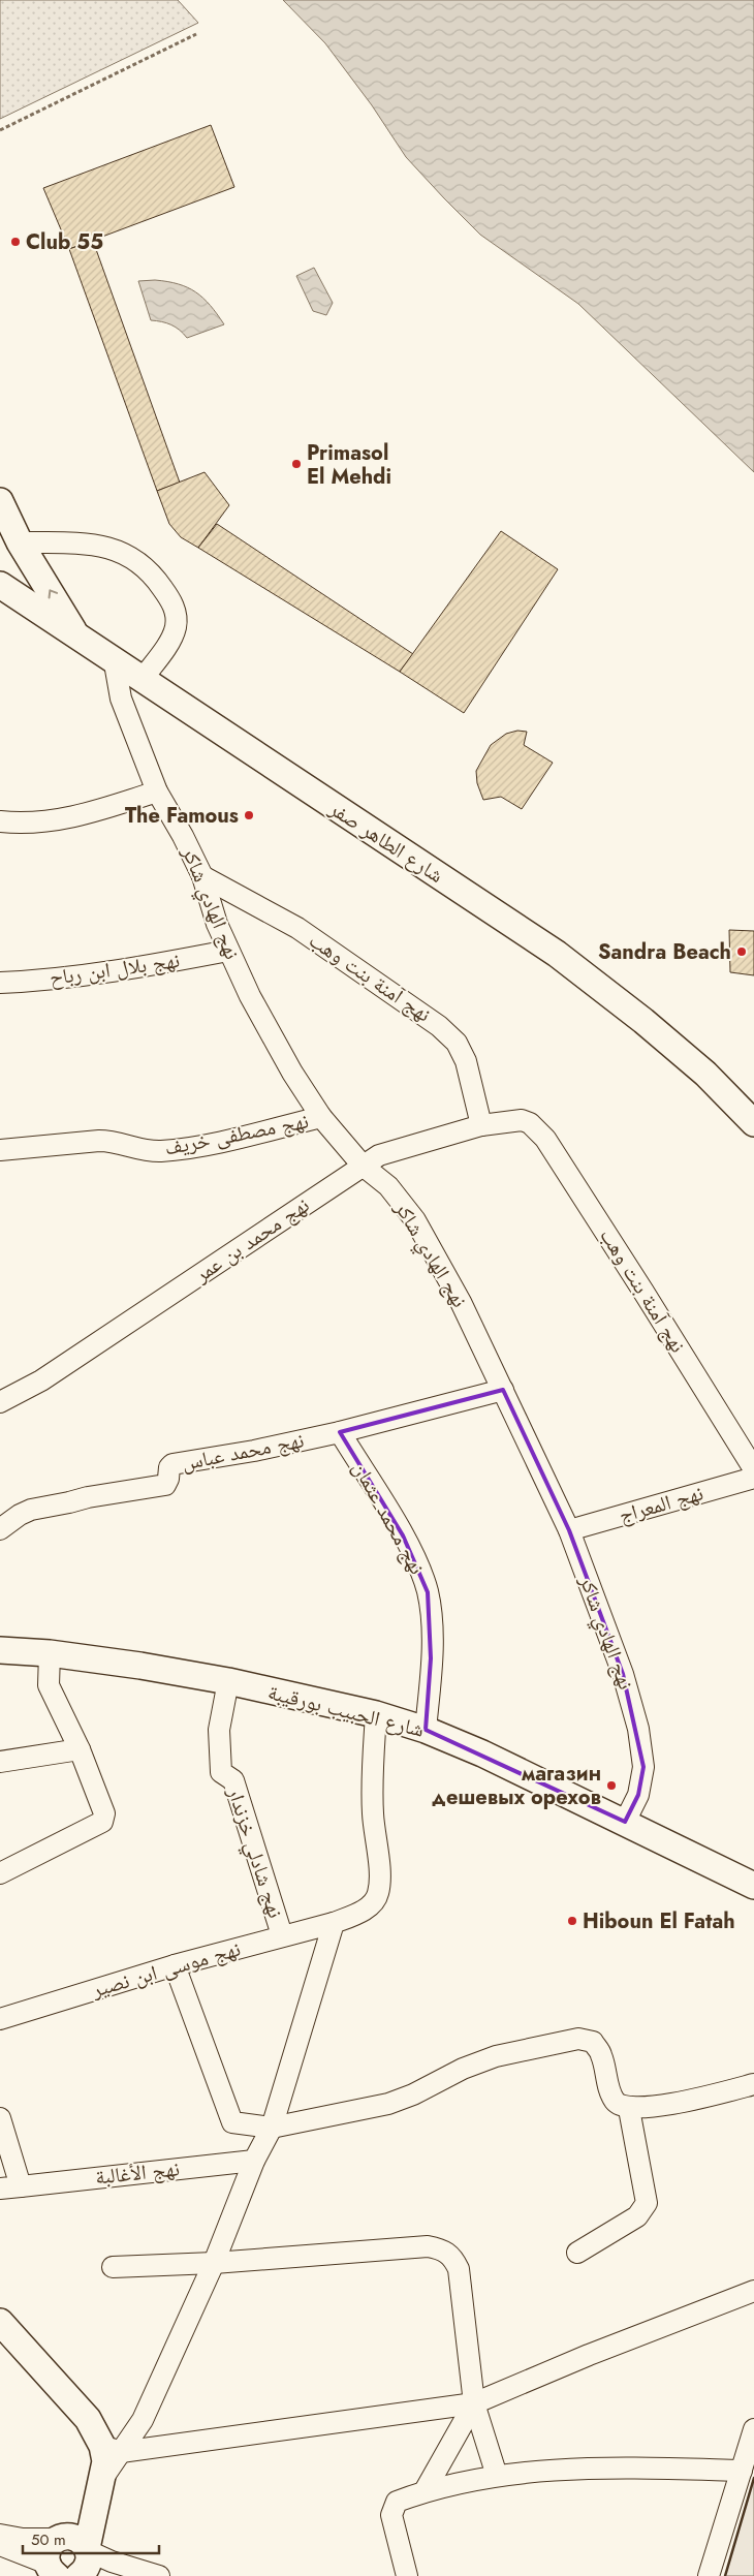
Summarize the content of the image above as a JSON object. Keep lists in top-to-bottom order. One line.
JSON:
{"streets":{"main road":["شارع الطاهر صفر","شارع الحبيب بورقيبة"],"street":["نهج الهادي شاكر","نهج بلال ابن رباح","نهج آمنة بنت وهب","نهج مصطفى خريف","نهج محمد بن عمر","نهج محمد عباس","نهج المعراج","نهج محمد عثمان","نهج شادلي خزندار","نهج موسى ابن نصير","نهج الأغالبة"]},"crossings":[["شارع الطاهر صفر","نهج الهادي شاكر"],["نهج الهادي شاكر","نهج بلال ابن رباح"],["نهج الهادي شاكر","نهج آمنة بنت وهب"],["نهج الهادي شاكر","نهج مصطفى خريف"],["نهج الهادي شاكر","نهج محمد بن عمر"],["نهج الهادي شاكر","نهج محمد عباس"],["نهج الهادي شاكر","نهج المعراج"],["نهج الهادي شاكر","شارع الحبيب بورقيبة"],["نهج آمنة بنت وهب","نهج محمد بن عمر"],["نهج محمد عباس","نهج محمد عثمان"],["نهج محمد عثمان","شارع الحبيب بورقيبة"],["شارع الحبيب بورقيبة","نهج شادلي خزندار"],["شارع الحبيب بورقيبة","نهج موسى ابن نصير"],["نهج شادلي خزندار","نهج موسى ابن نصير"]],"places":["Club 55","Primasol El Mehdi","The Famous","Sandra Beach","магазин дешевых орехов","Hiboun El Fatah"],"scale_bar":"50 m"}
